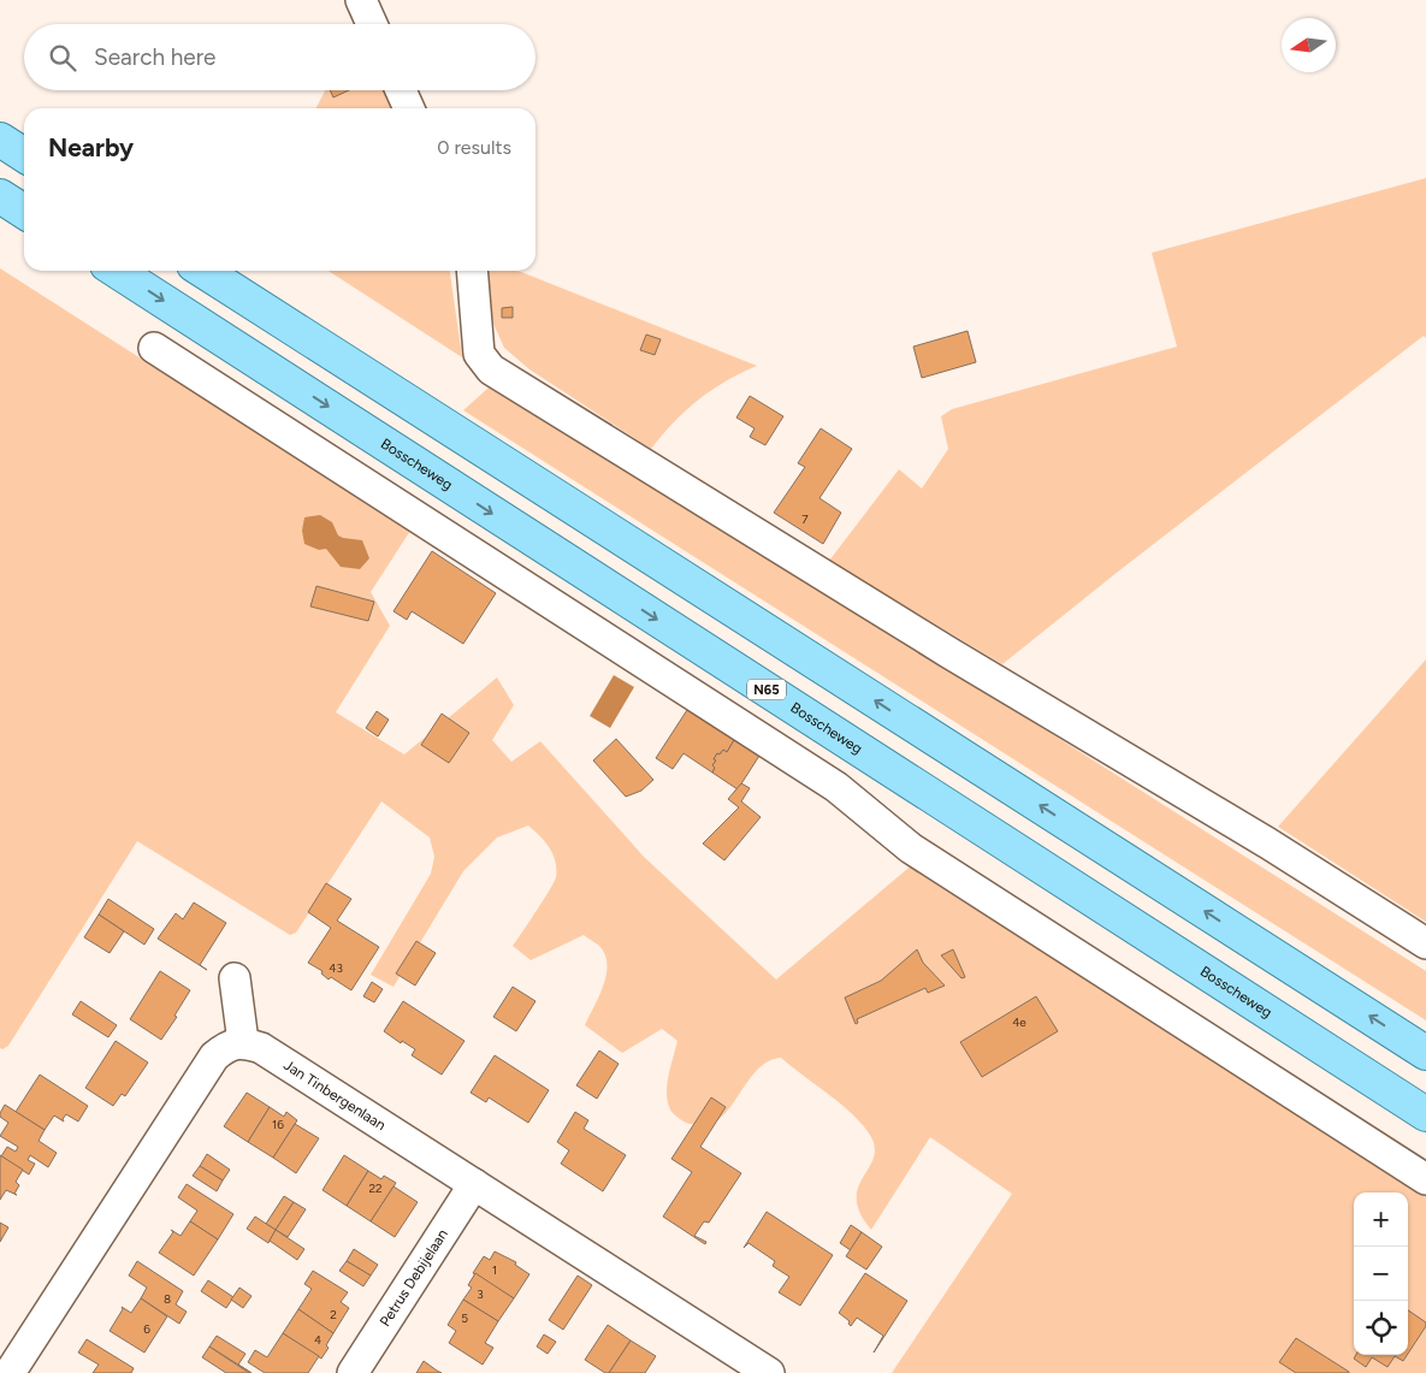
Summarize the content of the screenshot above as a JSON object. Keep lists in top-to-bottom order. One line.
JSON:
{"streets":{"main road":["Bosscheweg","N65"],"street":["Jan Tinbergenlaan","Petrus Debijelaan"]},"crossings":[["Jan Tinbergenlaan","Petrus Debijelaan"]],"house_numbers":["7","43","4e","16","22","1","3","8","2","5","6","4"],"north":"left","page":{"search":"Search here","heading":["Nearby","0 results"],"map_buttons":["+","−"]}}
